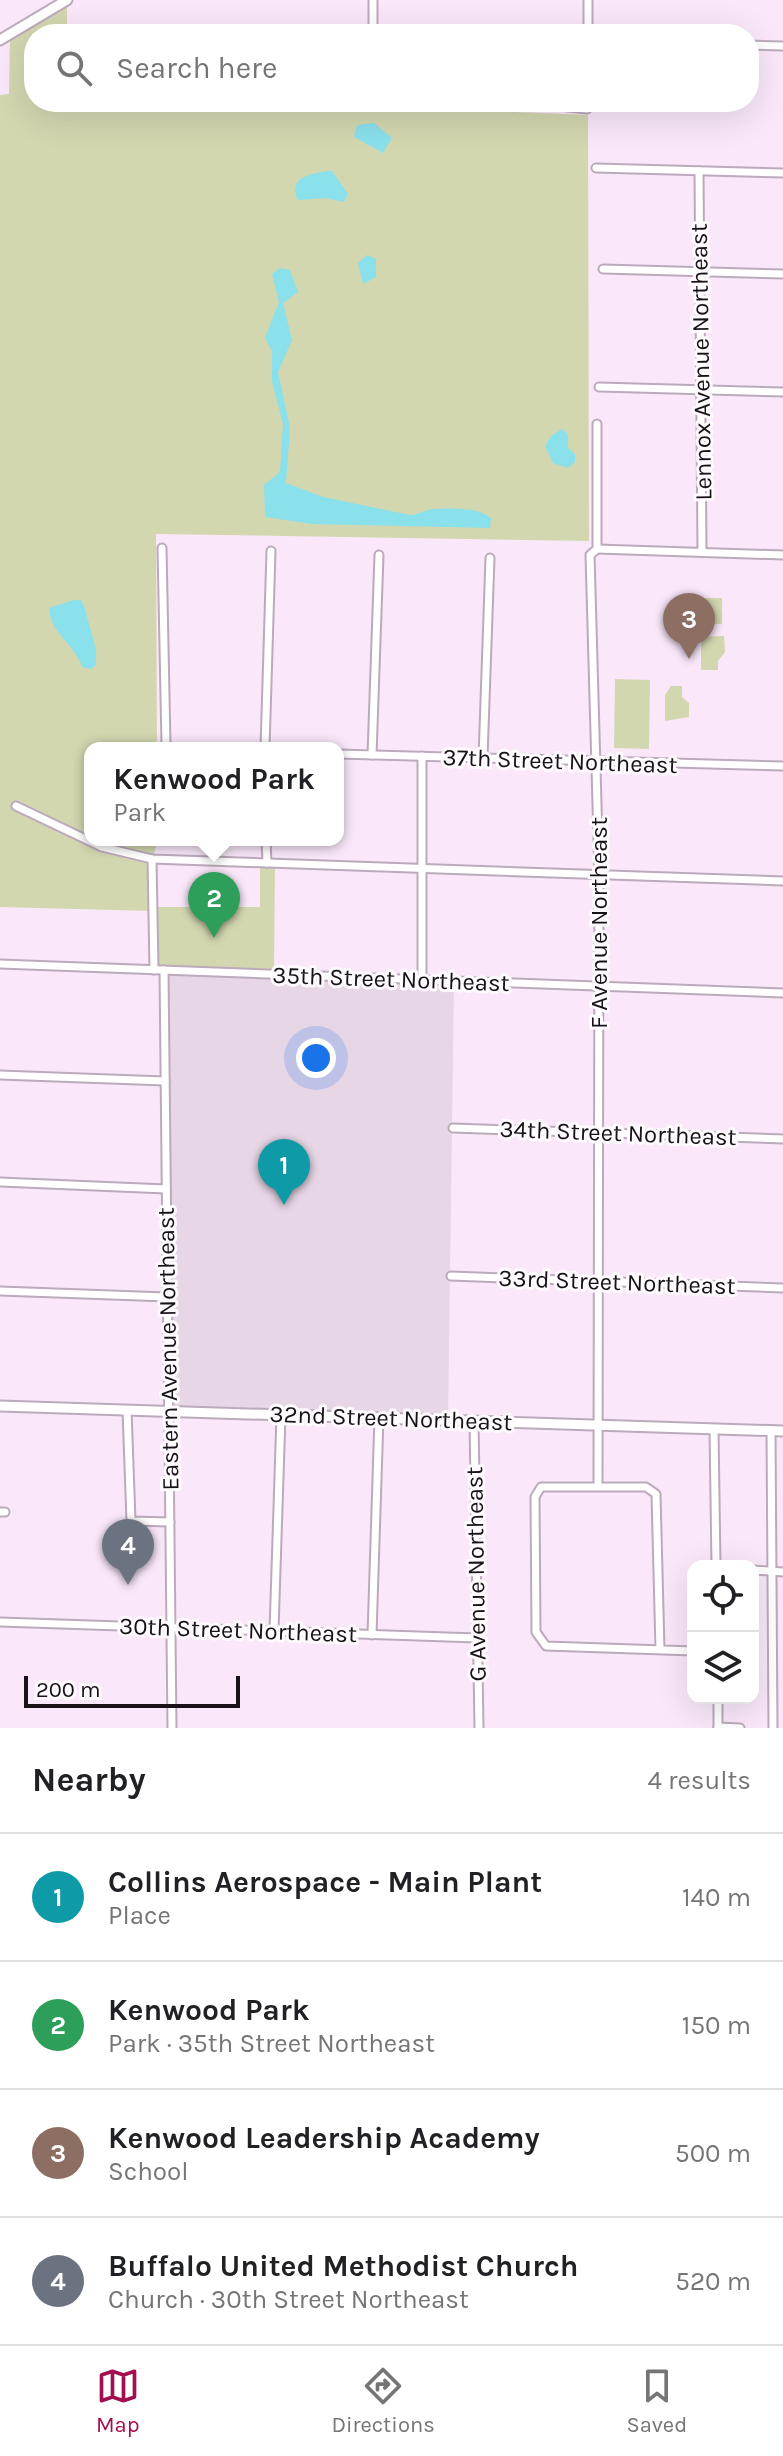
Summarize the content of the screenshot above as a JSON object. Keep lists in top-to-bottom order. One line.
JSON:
{"streets":{"main road":["32nd Street Northeast"],"street":["Lennox Avenue Northeast","37th Street Northeast","F Avenue Northeast","35th Street Northeast","34th Street Northeast","33rd Street Northeast","Eastern Avenue Northeast","G Avenue Northeast","30th Street Northeast"]},"crossings":[["37th Street Northeast","F Avenue Northeast"],["F Avenue Northeast","35th Street Northeast"],["F Avenue Northeast","34th Street Northeast"],["F Avenue Northeast","33rd Street Northeast"],["F Avenue Northeast","32nd Street Northeast"],["35th Street Northeast","Eastern Avenue Northeast"],["Eastern Avenue Northeast","32nd Street Northeast"],["Eastern Avenue Northeast","30th Street Northeast"],["32nd Street Northeast","G Avenue Northeast"],["G Avenue Northeast","30th Street Northeast"]],"scale_bar":"200 m","page":{"search":"Search here","pins":["3","2","1","4"],"popup":["Kenwood Park","Park"],"scale":"200 m","heading":["Nearby","4 results"],"list":[{"mark":"1","name":"Collins Aerospace - Main Plant","note":"Place","value":"140 m"},{"mark":"2","name":"Kenwood Park","note":"Park · 35th Street Northeast","value":"150 m"},{"mark":"3","name":"Kenwood Leadership Academy","note":"School","value":"500 m"},{"mark":"4","name":"Buffalo United Methodist Church","note":"Church · 30th Street Northeast","value":"520 m"}],"nav":["Map","Directions","Saved"]}}
